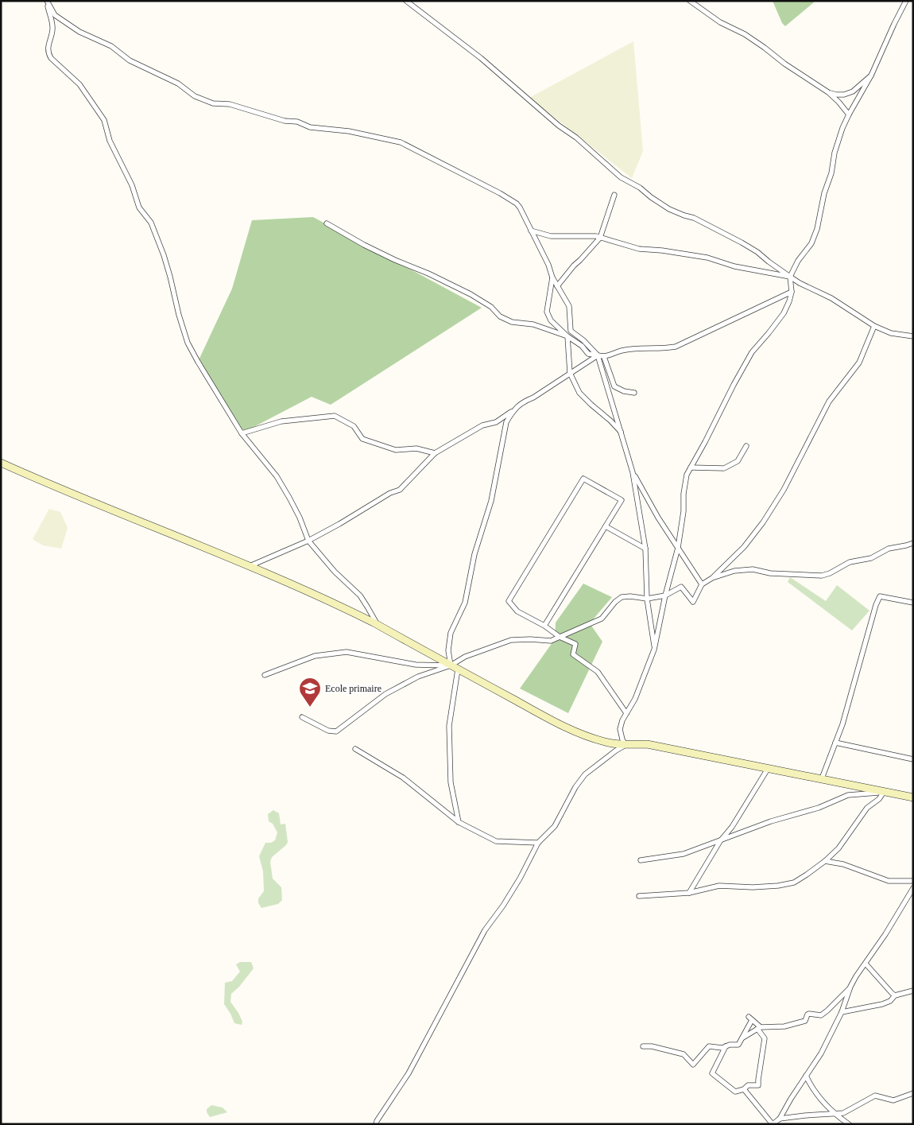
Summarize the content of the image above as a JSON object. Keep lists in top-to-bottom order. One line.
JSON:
{"places":{"school or university":["Ecole primaire"]}}
